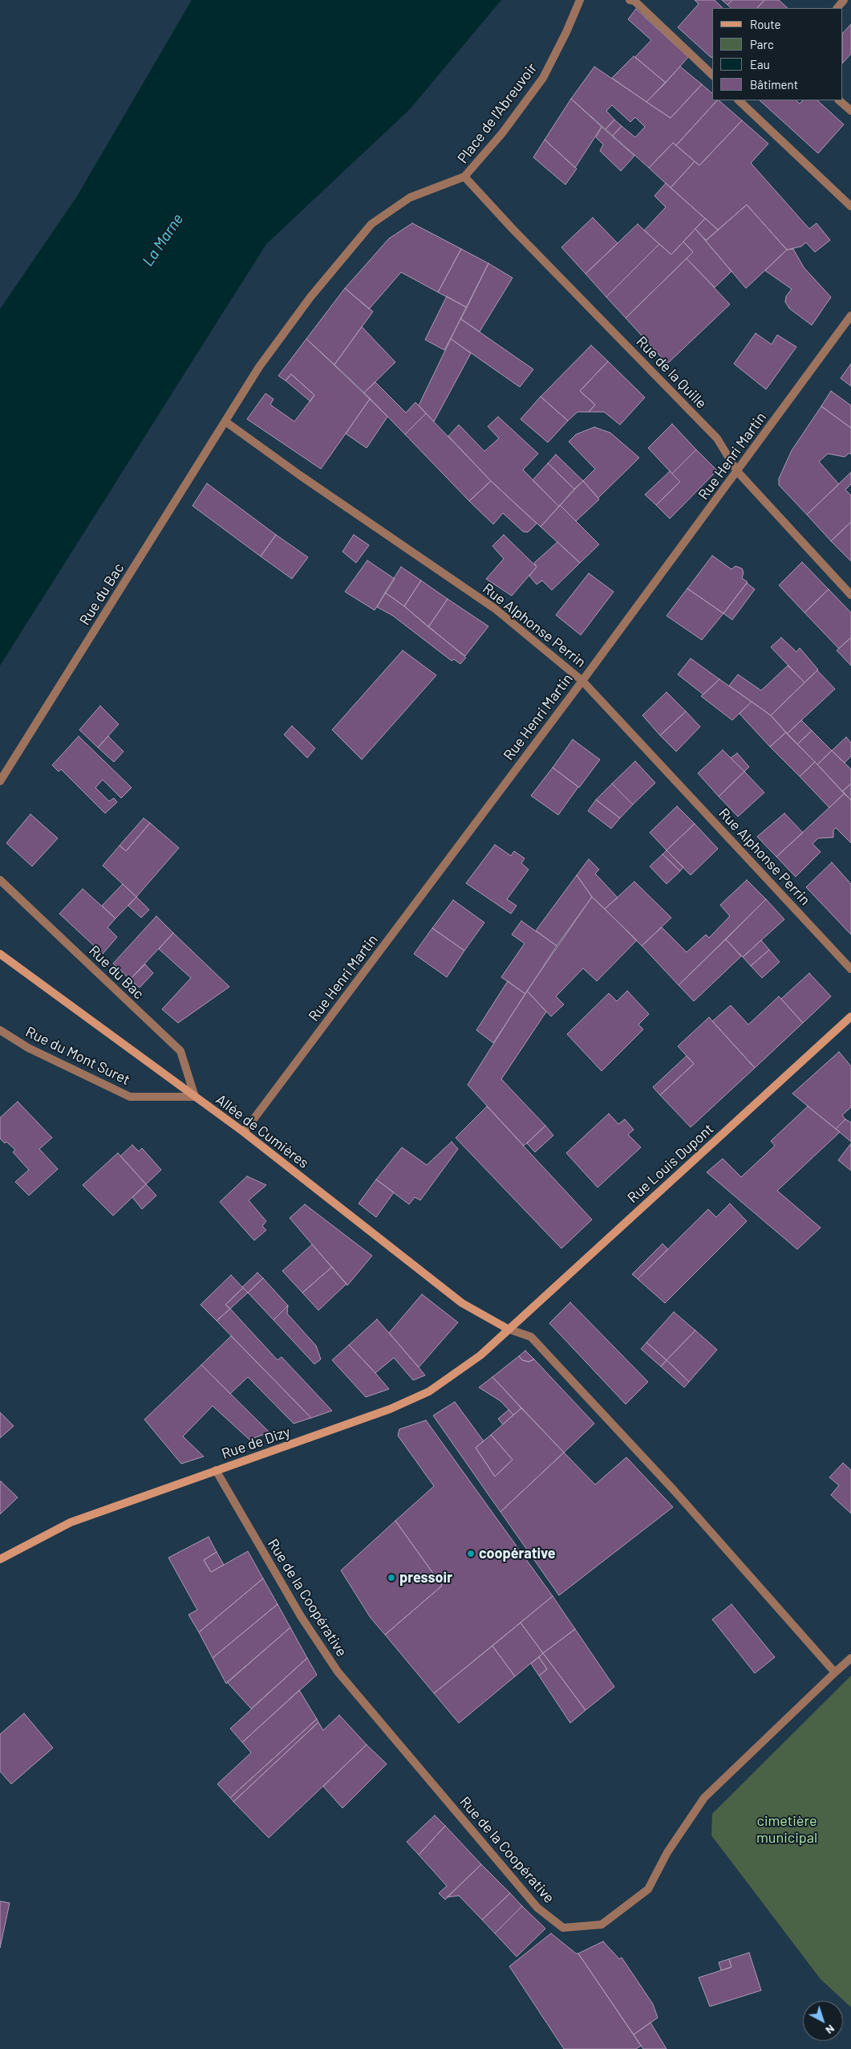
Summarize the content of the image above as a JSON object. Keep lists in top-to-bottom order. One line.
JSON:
{"streets":{"main road":["Allée de Cumières","Rue Louis Dupont","Rue de Dizy"],"street":["Place de l'Abreuvoir","Rue de la Quille","Rue Henri Martin","Rue du Bac","Rue Alphonse Perrin","Rue du Mont Suret","Rue de la Coopérative"]},"crossings":[["Place de l'Abreuvoir","Rue de la Quille"],["Place de l'Abreuvoir","Rue du Bac"],["Rue de la Quille","Rue Henri Martin"],["Rue de la Quille","Rue du Bac"],["Rue Henri Martin","Rue Alphonse Perrin"],["Rue Henri Martin","Allée de Cumières"],["Rue du Bac","Rue Alphonse Perrin"],["Rue du Bac","Rue du Mont Suret"],["Rue du Bac","Allée de Cumières"],["Rue du Mont Suret","Allée de Cumières"],["Allée de Cumières","Rue Louis Dupont"],["Allée de Cumières","Rue de Dizy"],["Rue Louis Dupont","Rue de Dizy"],["Rue de Dizy","Rue de la Coopérative"]],"water":["La Marne"],"parks":["cimetière municipal"],"places":["coopérative","pressoir"],"legend":["Route","Parc","Eau","Bâtiment"],"north":"bottom right"}
